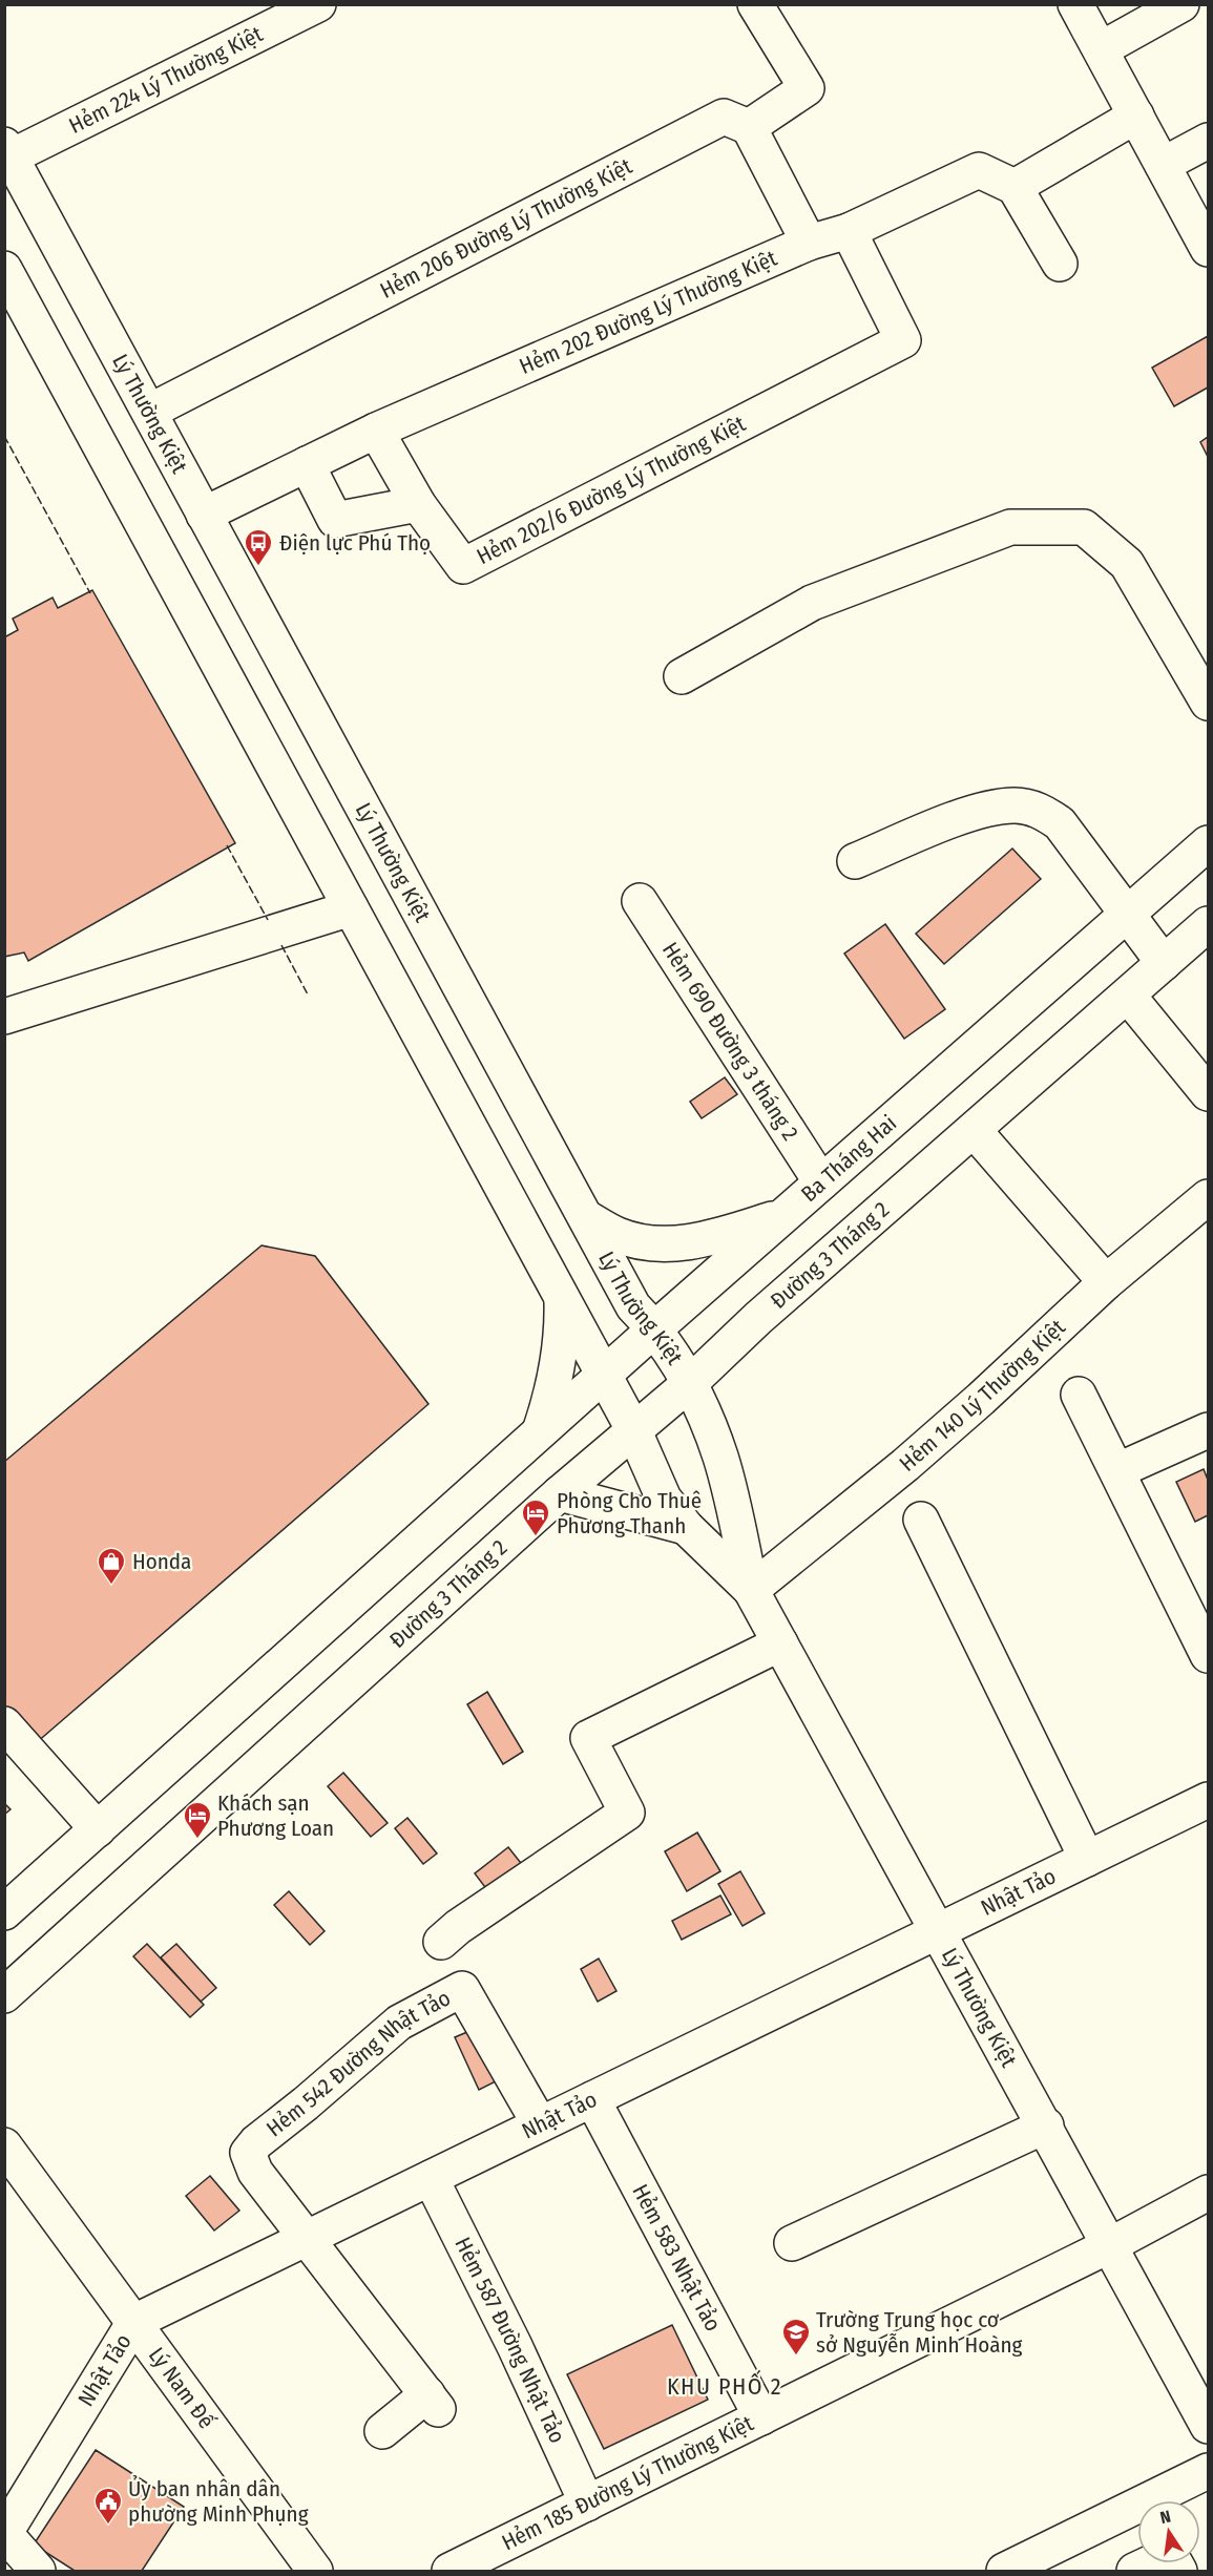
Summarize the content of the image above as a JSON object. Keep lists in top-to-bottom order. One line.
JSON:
{"streets":{"main road":["Hẻm 224 Lý Thường Kiệt","Hẻm 206 Đường Lý Thường Kiệt","Hẻm 202 Đường Lý Thường Kiệt","Lý Thường Kiệt","Hẻm 202/6 Đường Lý Thường Kiệt","Hẻm 690 Đường 3 tháng 2","Ba Tháng Hai","Đường 3 Tháng 2","Hẻm 140 Lý Thường Kiệt","Nhật Tảo","Hẻm 542 Đường Nhật Tảo","Hẻm 583 Nhật Tảo","Hẻm 587 Đường Nhật Tảo","Lý Nam Đế","Hẻm 185 Đường Lý Thường Kiệt"]},"crossings":[["Hẻm 224 Lý Thường Kiệt","Lý Thường Kiệt"],["Hẻm 206 Đường Lý Thường Kiệt","Lý Thường Kiệt"],["Hẻm 202 Đường Lý Thường Kiệt","Lý Thường Kiệt"],["Hẻm 202 Đường Lý Thường Kiệt","Hẻm 202/6 Đường Lý Thường Kiệt"],["Lý Thường Kiệt","Đường 3 Tháng 2"],["Lý Thường Kiệt","Hẻm 140 Lý Thường Kiệt"],["Lý Thường Kiệt","Nhật Tảo"],["Lý Thường Kiệt","Hẻm 185 Đường Lý Thường Kiệt"],["Hẻm 690 Đường 3 tháng 2","Ba Tháng Hai"],["Nhật Tảo","Hẻm 542 Đường Nhật Tảo"],["Nhật Tảo","Hẻm 583 Nhật Tảo"],["Nhật Tảo","Hẻm 587 Đường Nhật Tảo"],["Nhật Tảo","Lý Nam Đế"],["Hẻm 583 Nhật Tảo","Hẻm 185 Đường Lý Thường Kiệt"],["Hẻm 587 Đường Nhật Tảo","Hẻm 185 Đường Lý Thường Kiệt"]],"districts":["KHU PHỐ 2"],"places":{"bus stop":["Điện lực Phú Thọ"],"hotel":["Phòng Cho Thuê Phương Thanh","Khách sạn Phương Loan"],"shop":["Honda"],"school or university":["Trường Trung học cơ sở Nguyễn Minh Hoàng"],"public building":["Ủy ban nhân dân phường Minh Phụng"]},"north":"top"}
